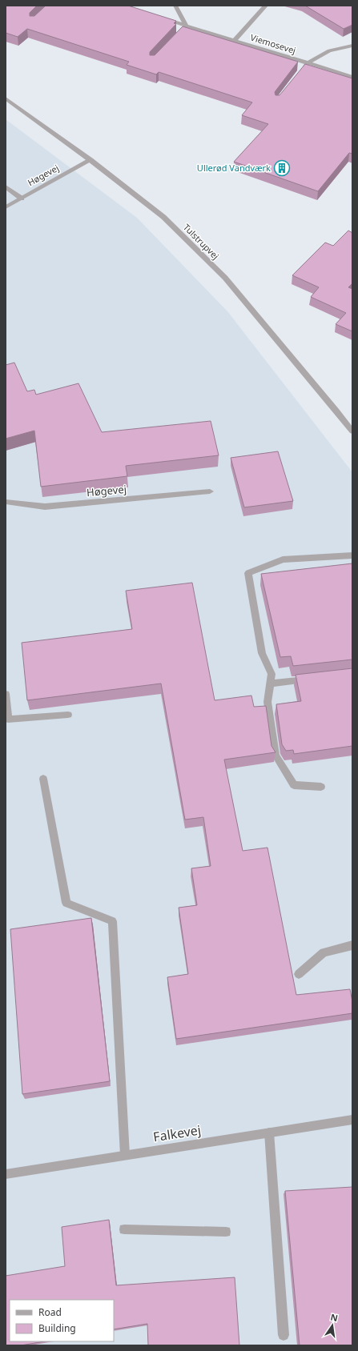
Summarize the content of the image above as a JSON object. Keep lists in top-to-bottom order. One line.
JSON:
{"streets":{"street":["Viemosevej","Høgevej","Tulstrupvej","Falkevej"]},"crossings":[["Høgevej","Tulstrupvej"]],"places":{"building":["Ullerød Vandværk"]},"legend":["Road","Building"],"north":"top"}
